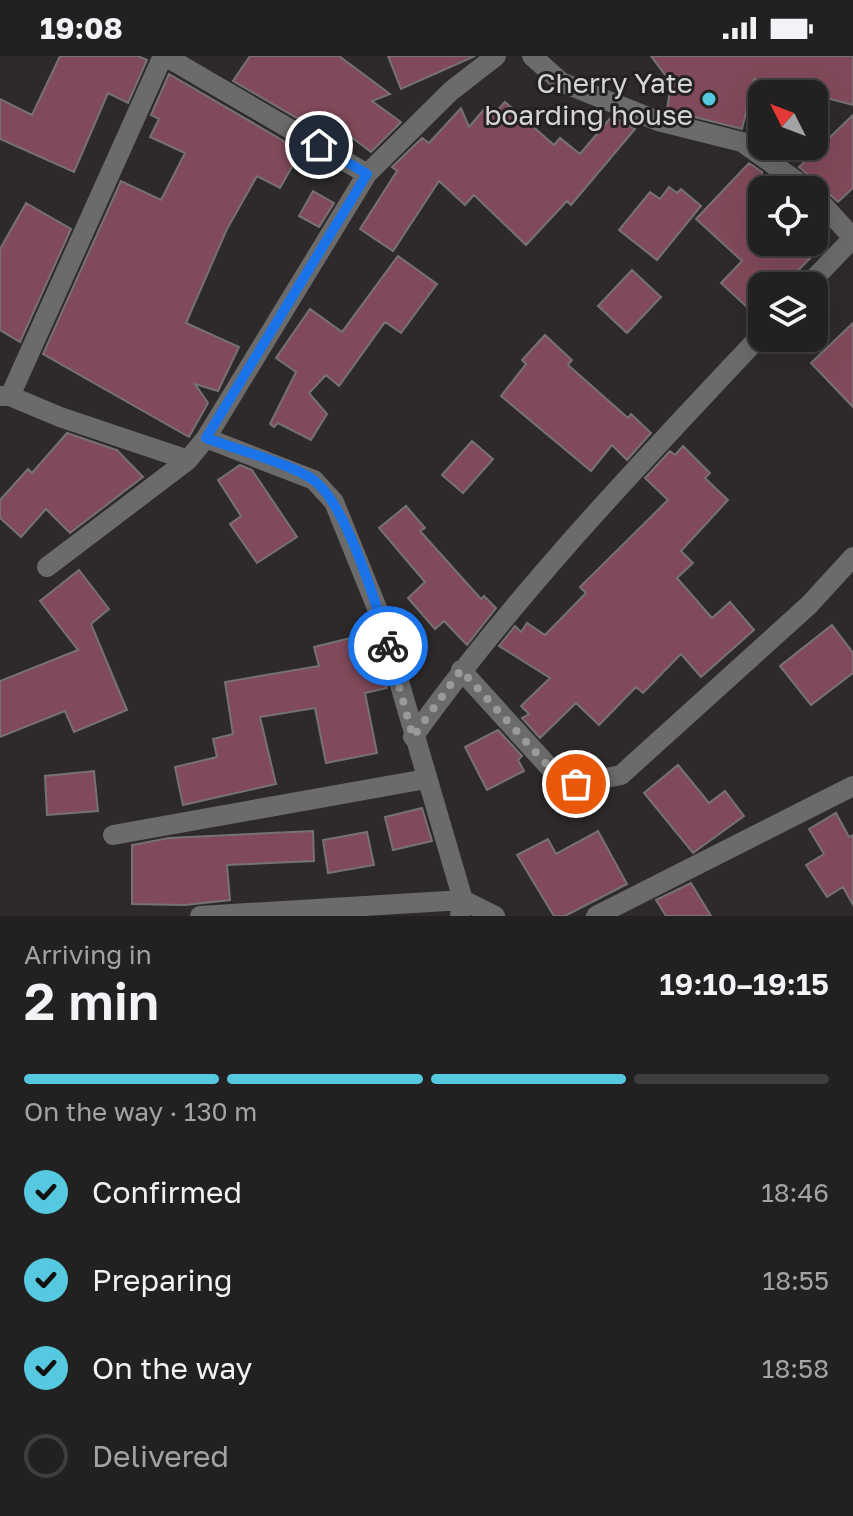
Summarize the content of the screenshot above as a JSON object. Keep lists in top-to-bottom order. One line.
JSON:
{"places":["Cherry Yate boarding house"],"north":"top left","page":{"status":"19:08","heading":["2 min","Arriving in","19:10–19:15"],"bar":"On the way · 130 m","list":[["Confirmed","18:46"],["Preparing","18:55"],["On the way","18:58"],"Delivered"]}}
